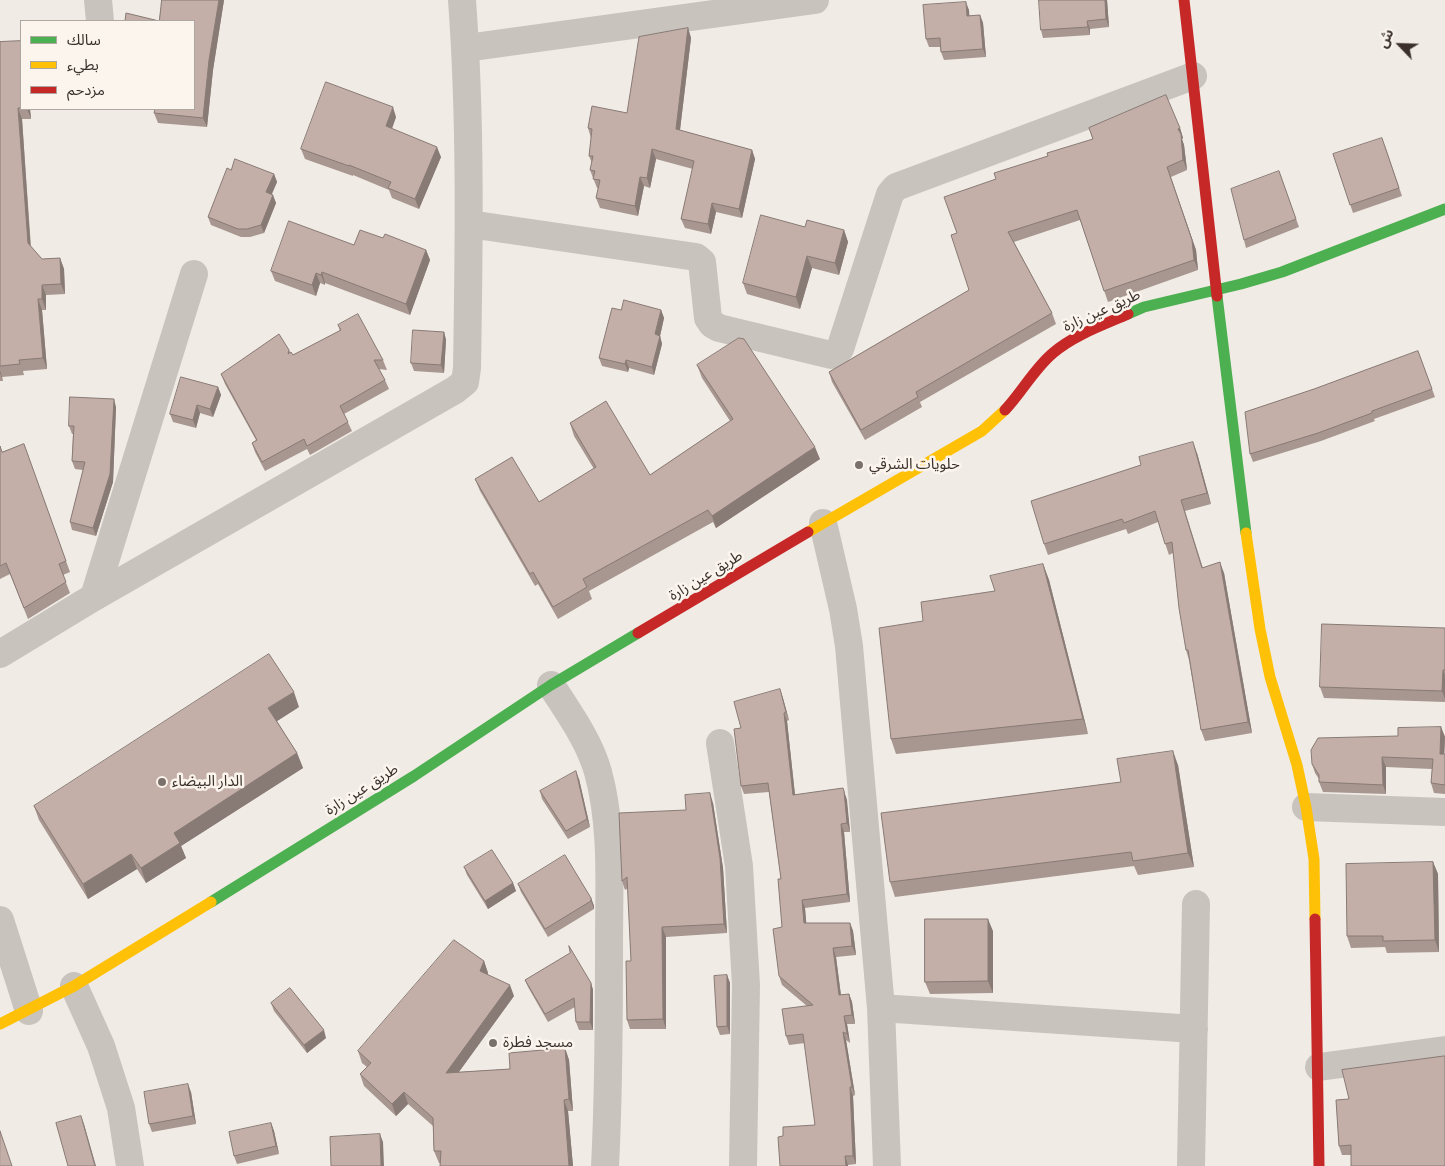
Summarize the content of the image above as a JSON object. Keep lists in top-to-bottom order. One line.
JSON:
{"streets":{"main road":["طريق عين زارة"]},"places":["حلويات الشرقي","الدار البيضاء","مسجد فطرة"],"legend":["سالك","بطيء","مزدحم"],"north":"top left"}
